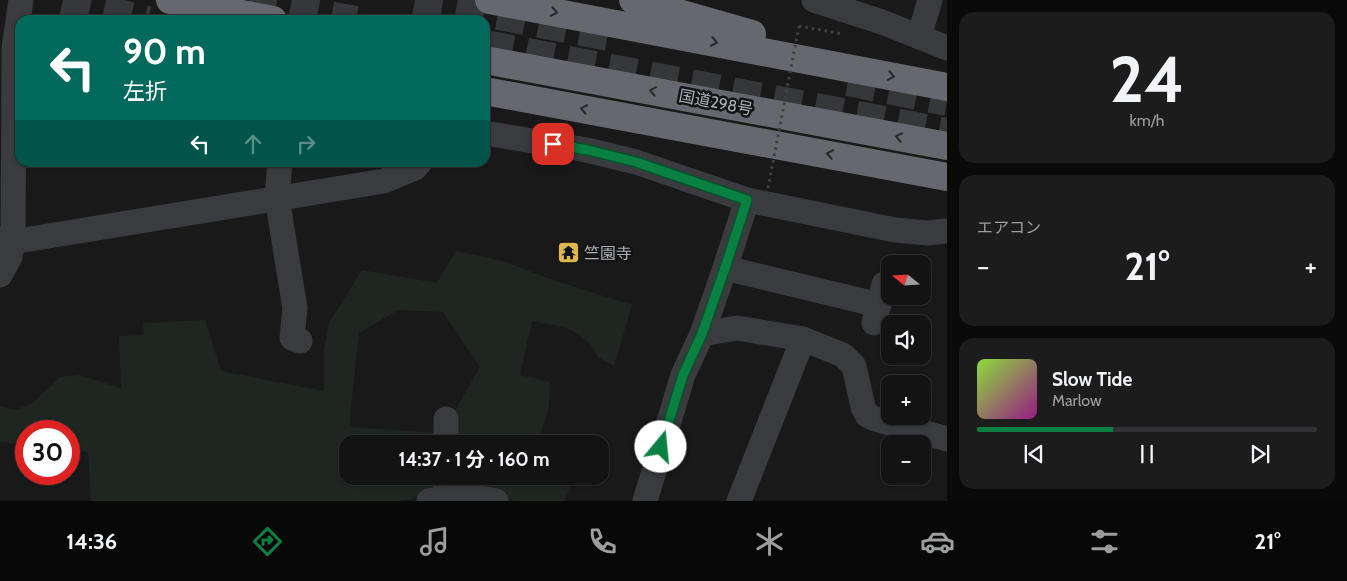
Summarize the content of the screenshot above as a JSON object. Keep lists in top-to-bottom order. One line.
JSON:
{"streets":{"highway":["国道298号"]},"places":{"temple":["竺園寺"]},"north":"left","page":{"tile":[["24","km/h"],"エアコン"],"turn":["90 m","左折"],"heat":["−","21°","+"],"map_buttons":["+","−"],"song":["Slow Tide","Marlow"],"limit":"30","trip":"14:37 · 1 分 · 160 m","tabs":["14:36","21°"]}}
